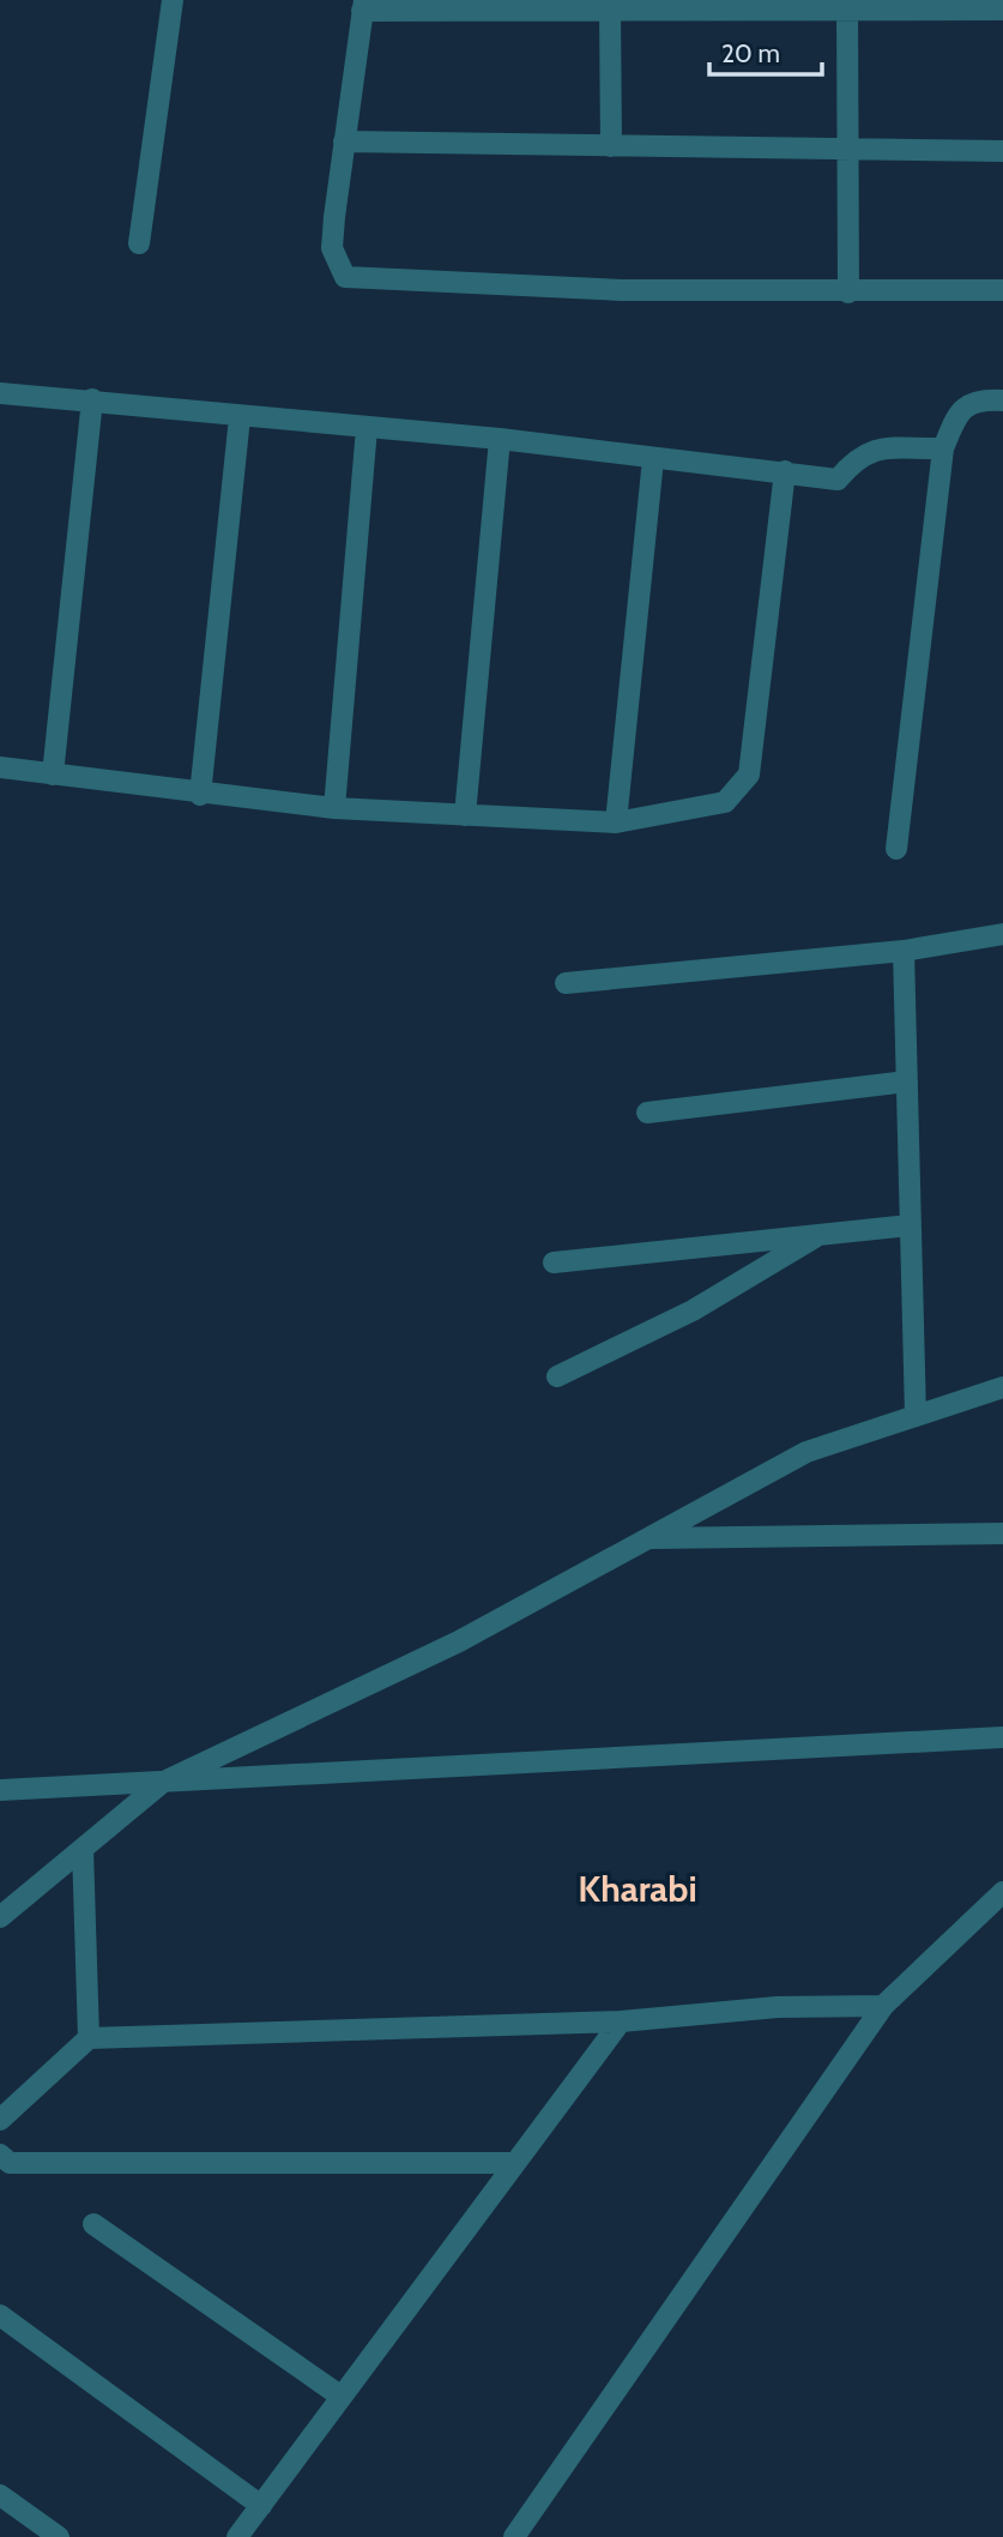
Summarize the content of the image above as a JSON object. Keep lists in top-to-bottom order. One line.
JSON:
{"districts":["Kharabi"],"scale_bar":"20 m"}
